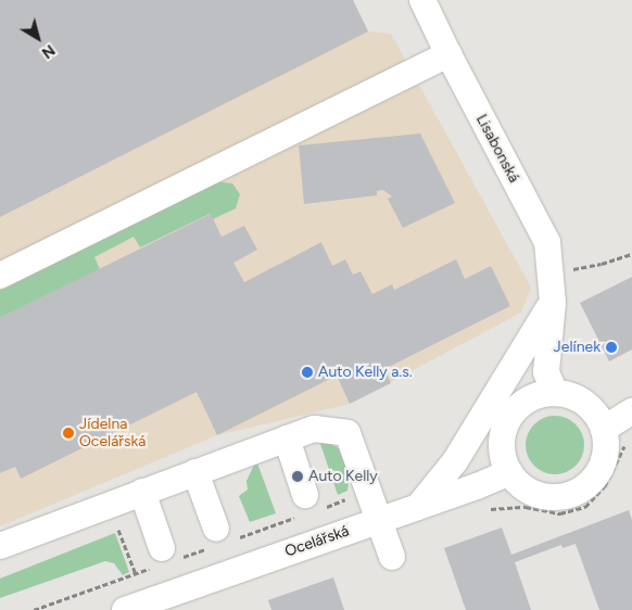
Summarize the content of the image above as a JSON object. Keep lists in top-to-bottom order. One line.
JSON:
{"streets":{"street":["Lisabonská","Ocelářská"]},"crossings":[["Lisabonská","Ocelářská"]],"places":["Jelínek","Auto Kelly a.s.","Jídelna Ocelářská","Auto Kelly"],"north":"bottom right"}
